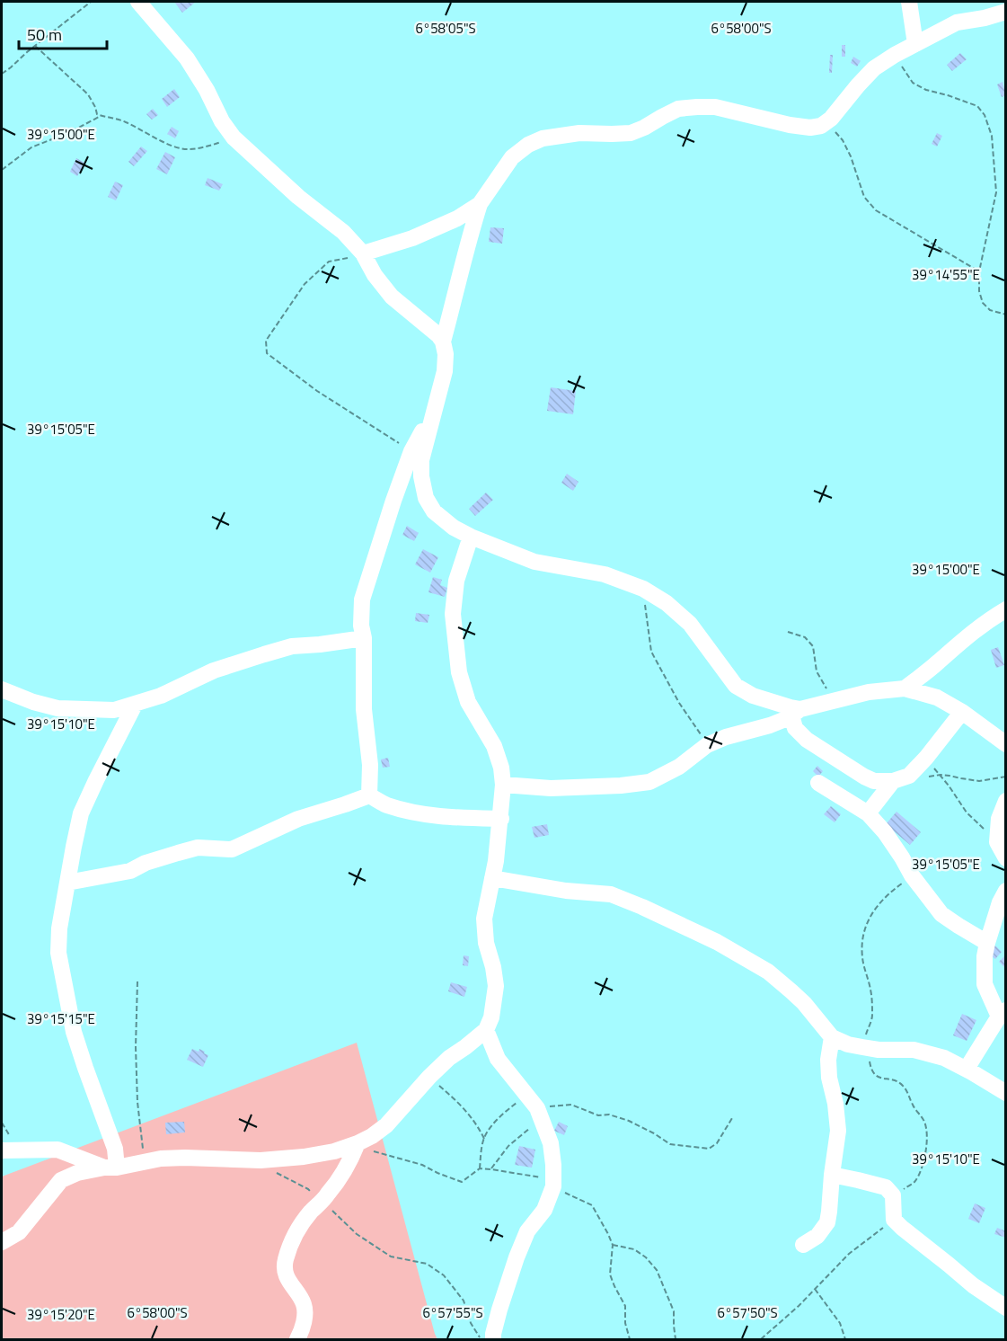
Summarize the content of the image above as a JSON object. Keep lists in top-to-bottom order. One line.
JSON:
{"scale_bar":"50 m","coordinates":["6°58'05\"S","6°58'00\"S","39°15'00\"E","39°14'55\"E","39°15'05\"E","39°15'10\"E","39°15'15\"E","6°57'55\"S","6°57'50\"S","39°15'20\"E"]}
